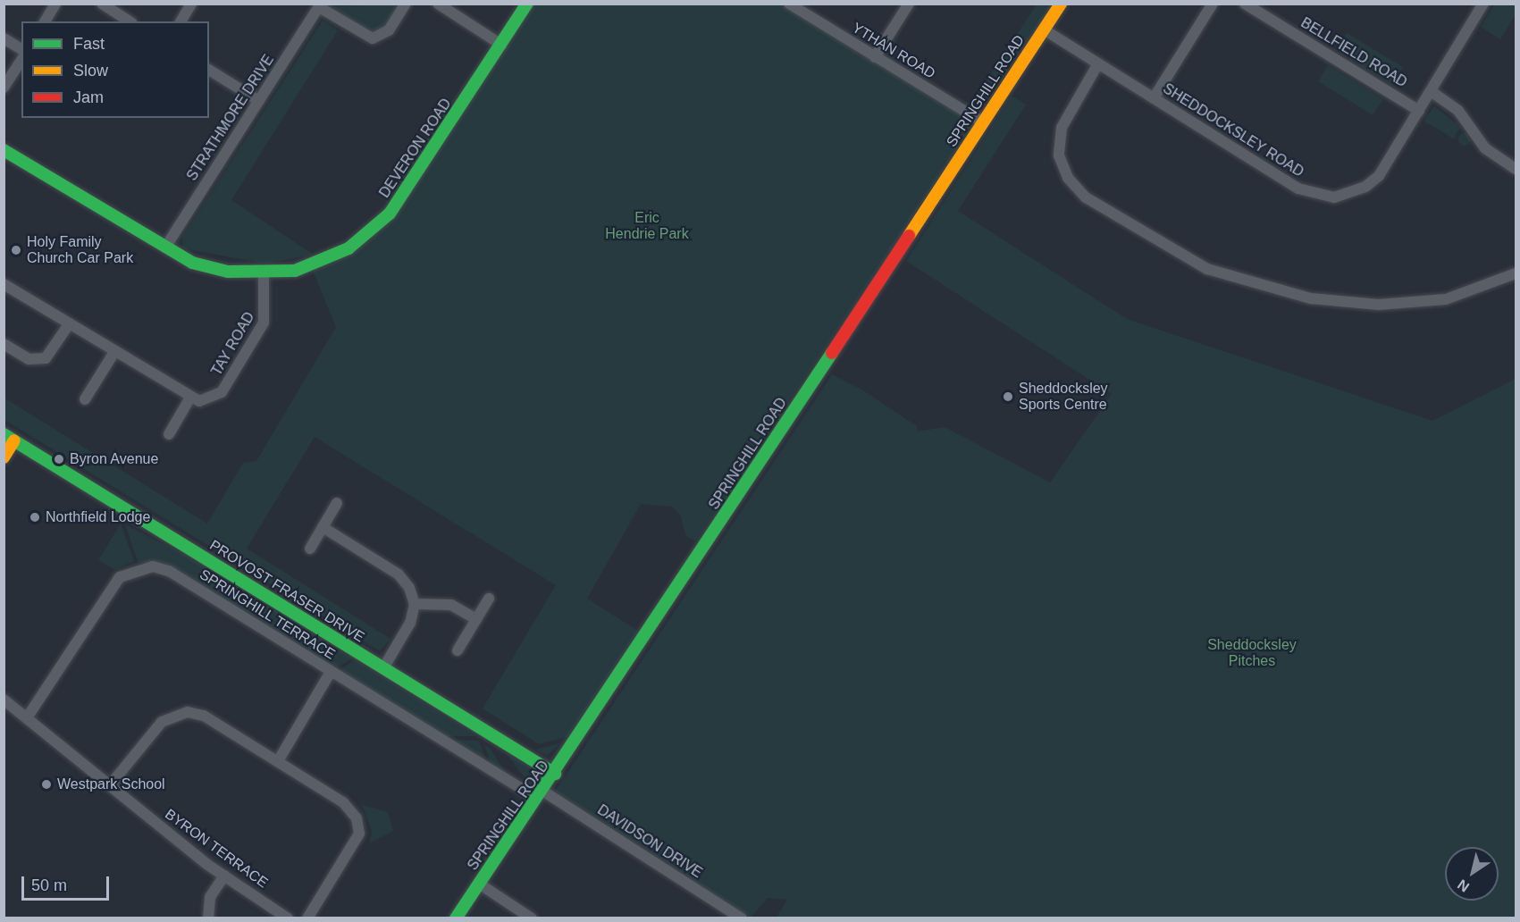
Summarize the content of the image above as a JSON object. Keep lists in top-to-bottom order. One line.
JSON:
{"streets":{"street":["YTHAN ROAD","BELLFIELD ROAD","SPRINGHILL ROAD","STRATHMORE DRIVE","SHEDDOCKSLEY ROAD","DEVERON ROAD","TAY ROAD","PROVOST FRASER DRIVE","SPRINGHILL TERRACE","DAVIDSON DRIVE","BYRON TERRACE"]},"crossings":[["YTHAN ROAD","SPRINGHILL ROAD"],["BELLFIELD ROAD","SHEDDOCKSLEY ROAD"],["SPRINGHILL ROAD","SHEDDOCKSLEY ROAD"],["SPRINGHILL ROAD","PROVOST FRASER DRIVE"],["SPRINGHILL ROAD","SPRINGHILL TERRACE"],["SPRINGHILL ROAD","DAVIDSON DRIVE"],["STRATHMORE DRIVE","DEVERON ROAD"],["DEVERON ROAD","TAY ROAD"],["SPRINGHILL TERRACE","DAVIDSON DRIVE"],["SPRINGHILL TERRACE","BYRON TERRACE"]],"parks":["Eric Hendrie Park","Sheddocksley Pitches"],"places":["Holy Family Church Car Park","Sheddocksley Sports Centre","Byron Avenue","Northfield Lodge","Westpark School"],"legend":["Fast","Slow","Jam"],"scale_bar":"50 m","north":"bottom left"}
